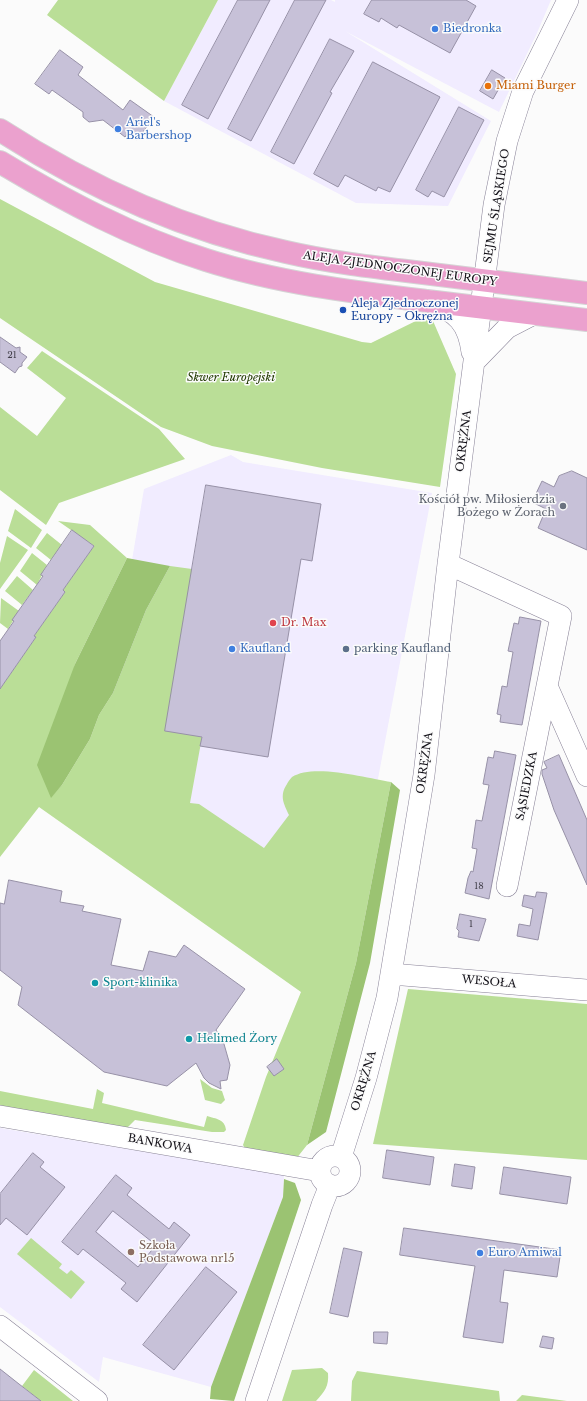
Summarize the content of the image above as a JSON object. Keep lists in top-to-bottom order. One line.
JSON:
{"streets":{"main road":["ALEJA ZJEDNOCZONEJ EUROPY"],"street":["SEJMU ŚLĄSKIEGO","OKRĘŻNA","SĄSIEDZKA","WESOŁA","BANKOWA"]},"crossings":[["SEJMU ŚLĄSKIEGO","ALEJA ZJEDNOCZONEJ EUROPY"],["SEJMU ŚLĄSKIEGO","OKRĘŻNA"],["ALEJA ZJEDNOCZONEJ EUROPY","OKRĘŻNA"],["OKRĘŻNA","SĄSIEDZKA"],["OKRĘŻNA","WESOŁA"],["OKRĘŻNA","BANKOWA"]],"parks":["Skwer Europejski"],"places":["Biedronka","Miami Burger","Ariel's Barbershop","Aleja Zjednoczonej Europy - Okrężna","Kościół pw. Miłosierdzia Bożego w Żorach","Dr. Max","Kaufland","parking Kaufland","Sport-klinika","Helimed Żory","Szkoła Podstawowa nr15","Euro Amiwal"],"house_numbers":["21","18","1"]}
